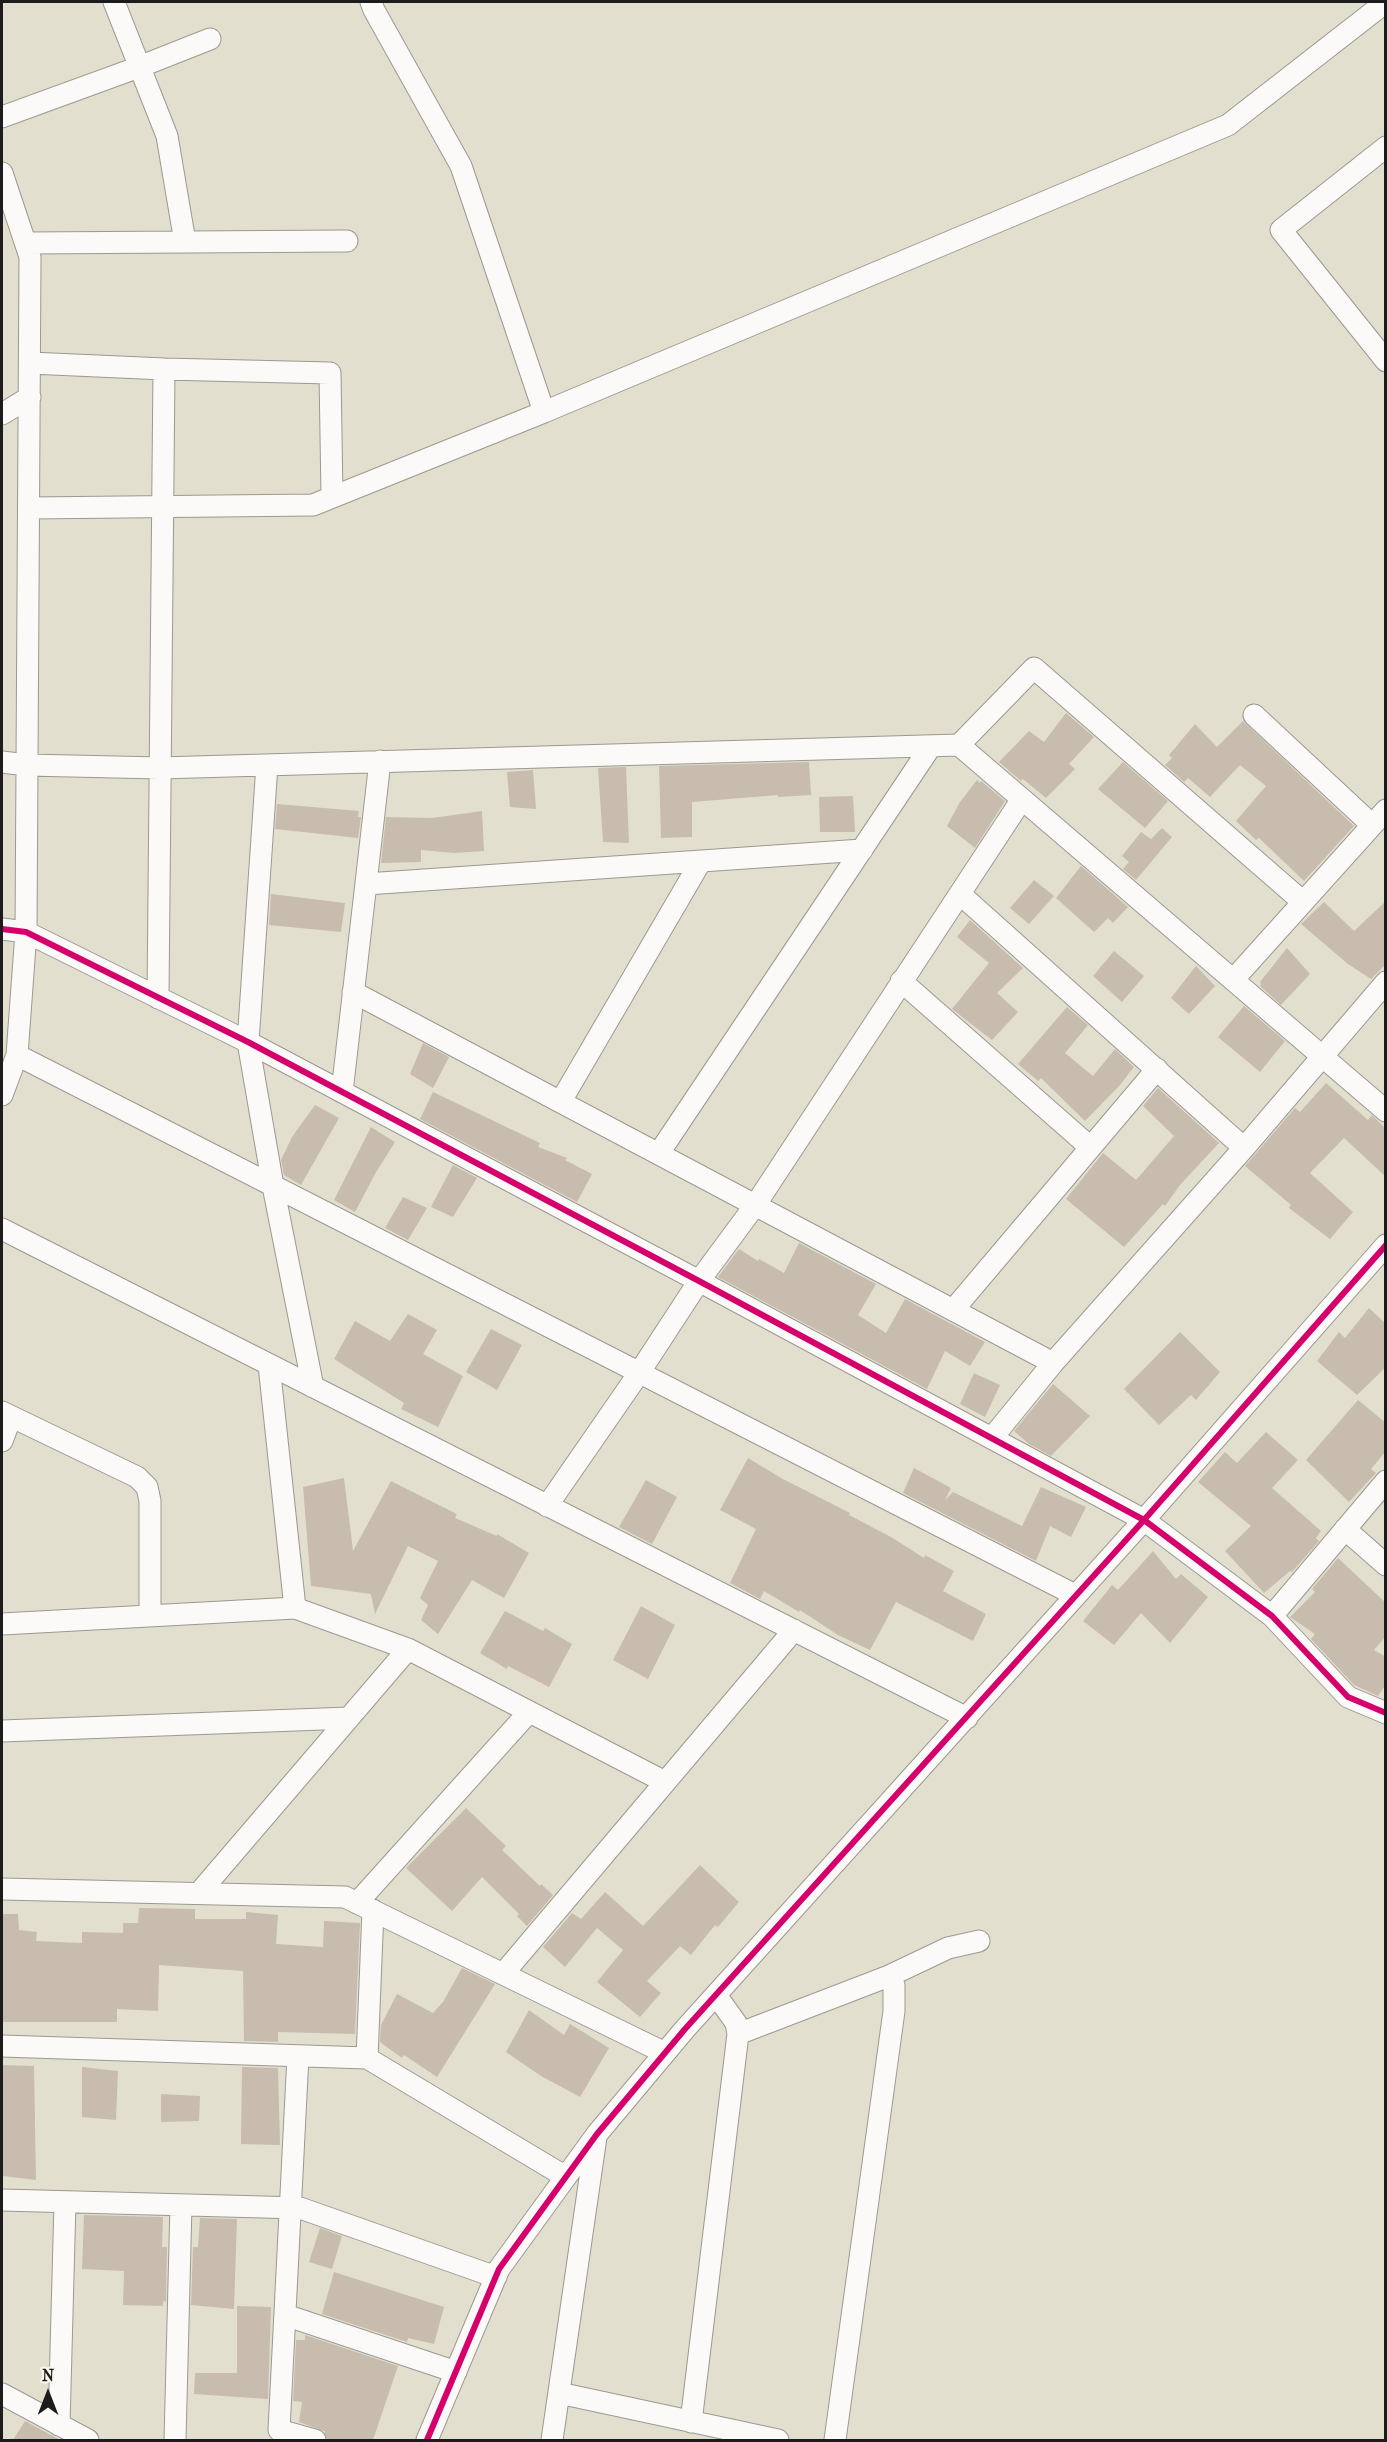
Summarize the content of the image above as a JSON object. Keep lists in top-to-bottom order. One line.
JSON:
{"north":"top"}
